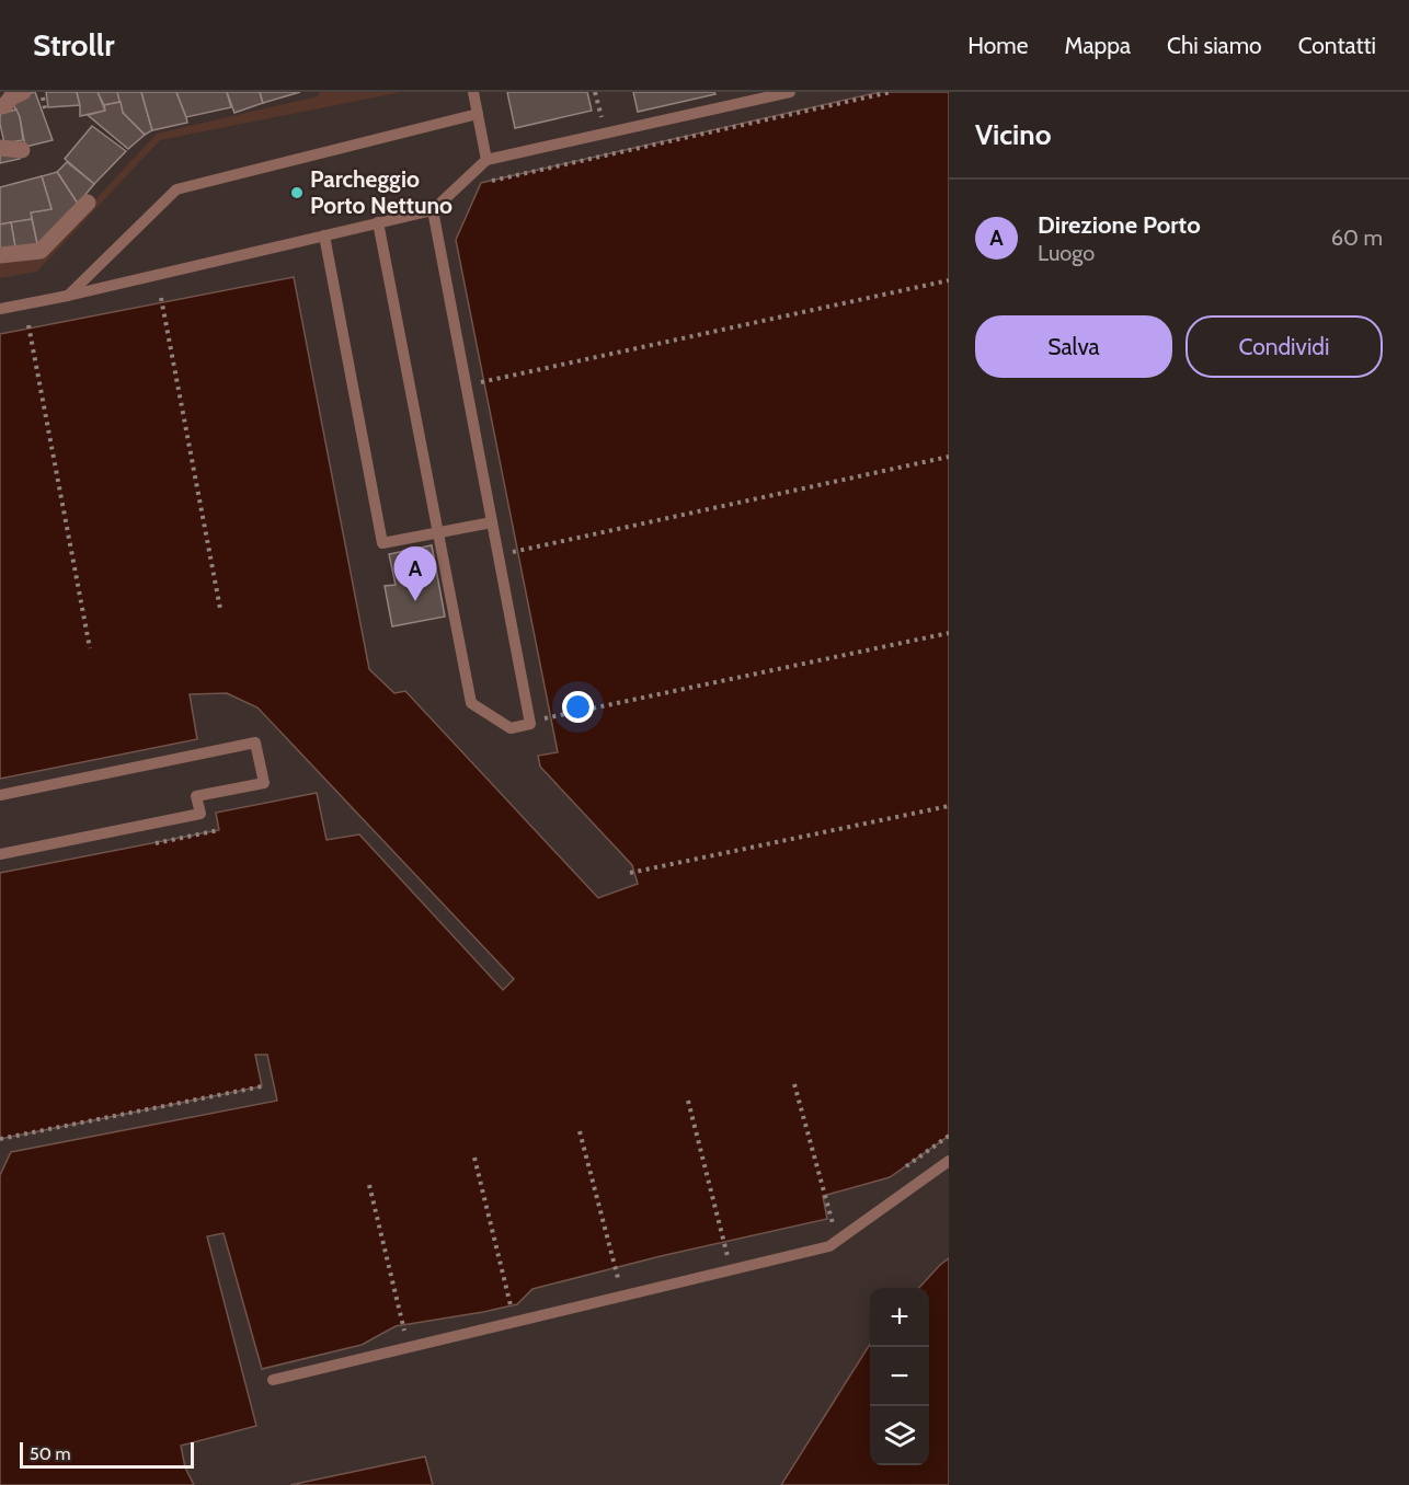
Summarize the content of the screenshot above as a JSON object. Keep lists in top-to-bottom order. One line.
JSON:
{"places":["Parcheggio Porto Nettuno"],"scale_bar":"50 m","page":{"header":"Strollr","nav":["Home","Mappa","Chi siamo","Contatti"],"heading":"Vicino","list":[{"mark":"A","name":"Direzione Porto","note":"Luogo","value":"60 m"}],"buttons":["Salva","Condividi"],"pins":"A","map_buttons":["+","−"],"scale":"50 m"}}
